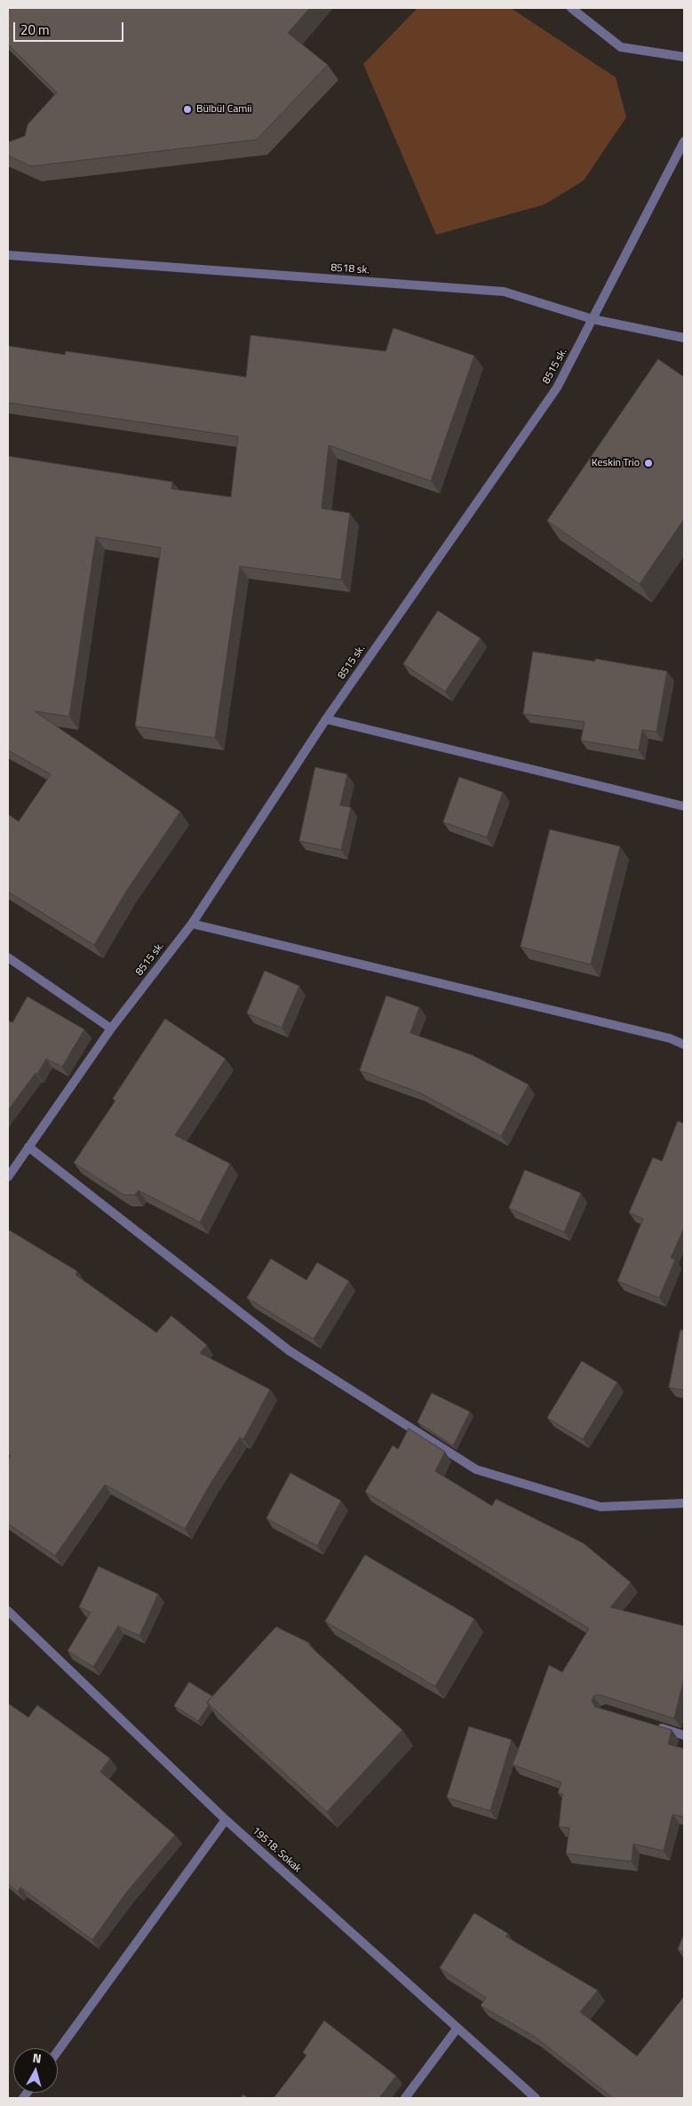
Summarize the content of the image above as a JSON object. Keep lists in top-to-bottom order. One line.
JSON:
{"streets":{"street":["8518 sk.","8515 sk.","19518. Sokak"]},"crossings":[["8518 sk.","8515 sk."]],"places":["Bülbül Camii","Keskin Trio"],"scale_bar":"20 m","north":"top"}
